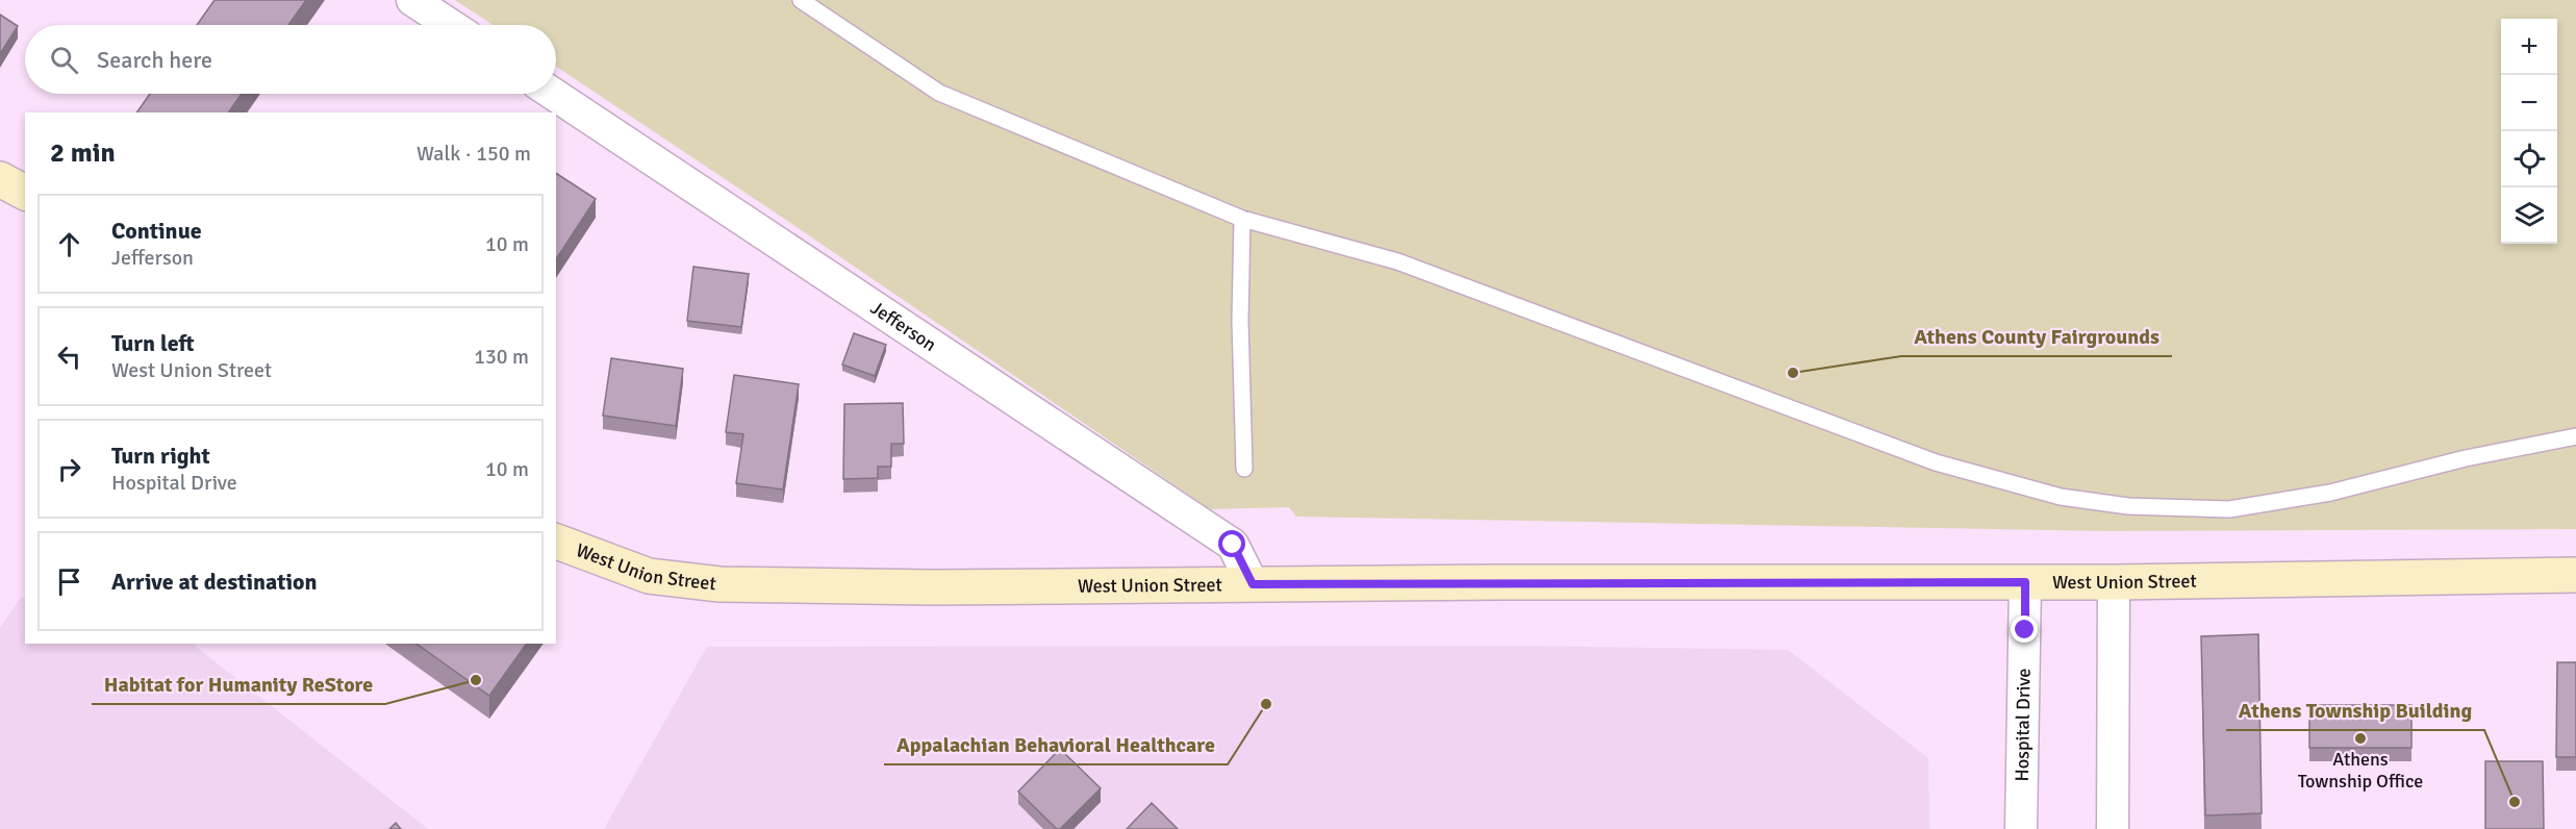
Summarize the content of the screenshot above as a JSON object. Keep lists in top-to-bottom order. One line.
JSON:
{"streets":{"main road":["West Union Street"],"street":["Jefferson","Hospital Drive"]},"crossings":[["Jefferson","West Union Street"],["West Union Street","Hospital Drive"]],"places":["Athens County Fairgrounds","Habitat for Humanity ReStore","Appalachian Behavioral Healthcare","Athens Township Office","Athens Township Building"],"page":{"map_buttons":["+","−"],"search":"Search here","heading":["2 min","Walk · 150 m"],"list":[["Continue","Jefferson","10 m"],["Turn left","West Union Street","130 m"],["Turn right","Hospital Drive","10 m"],"Arrive at destination"]}}
